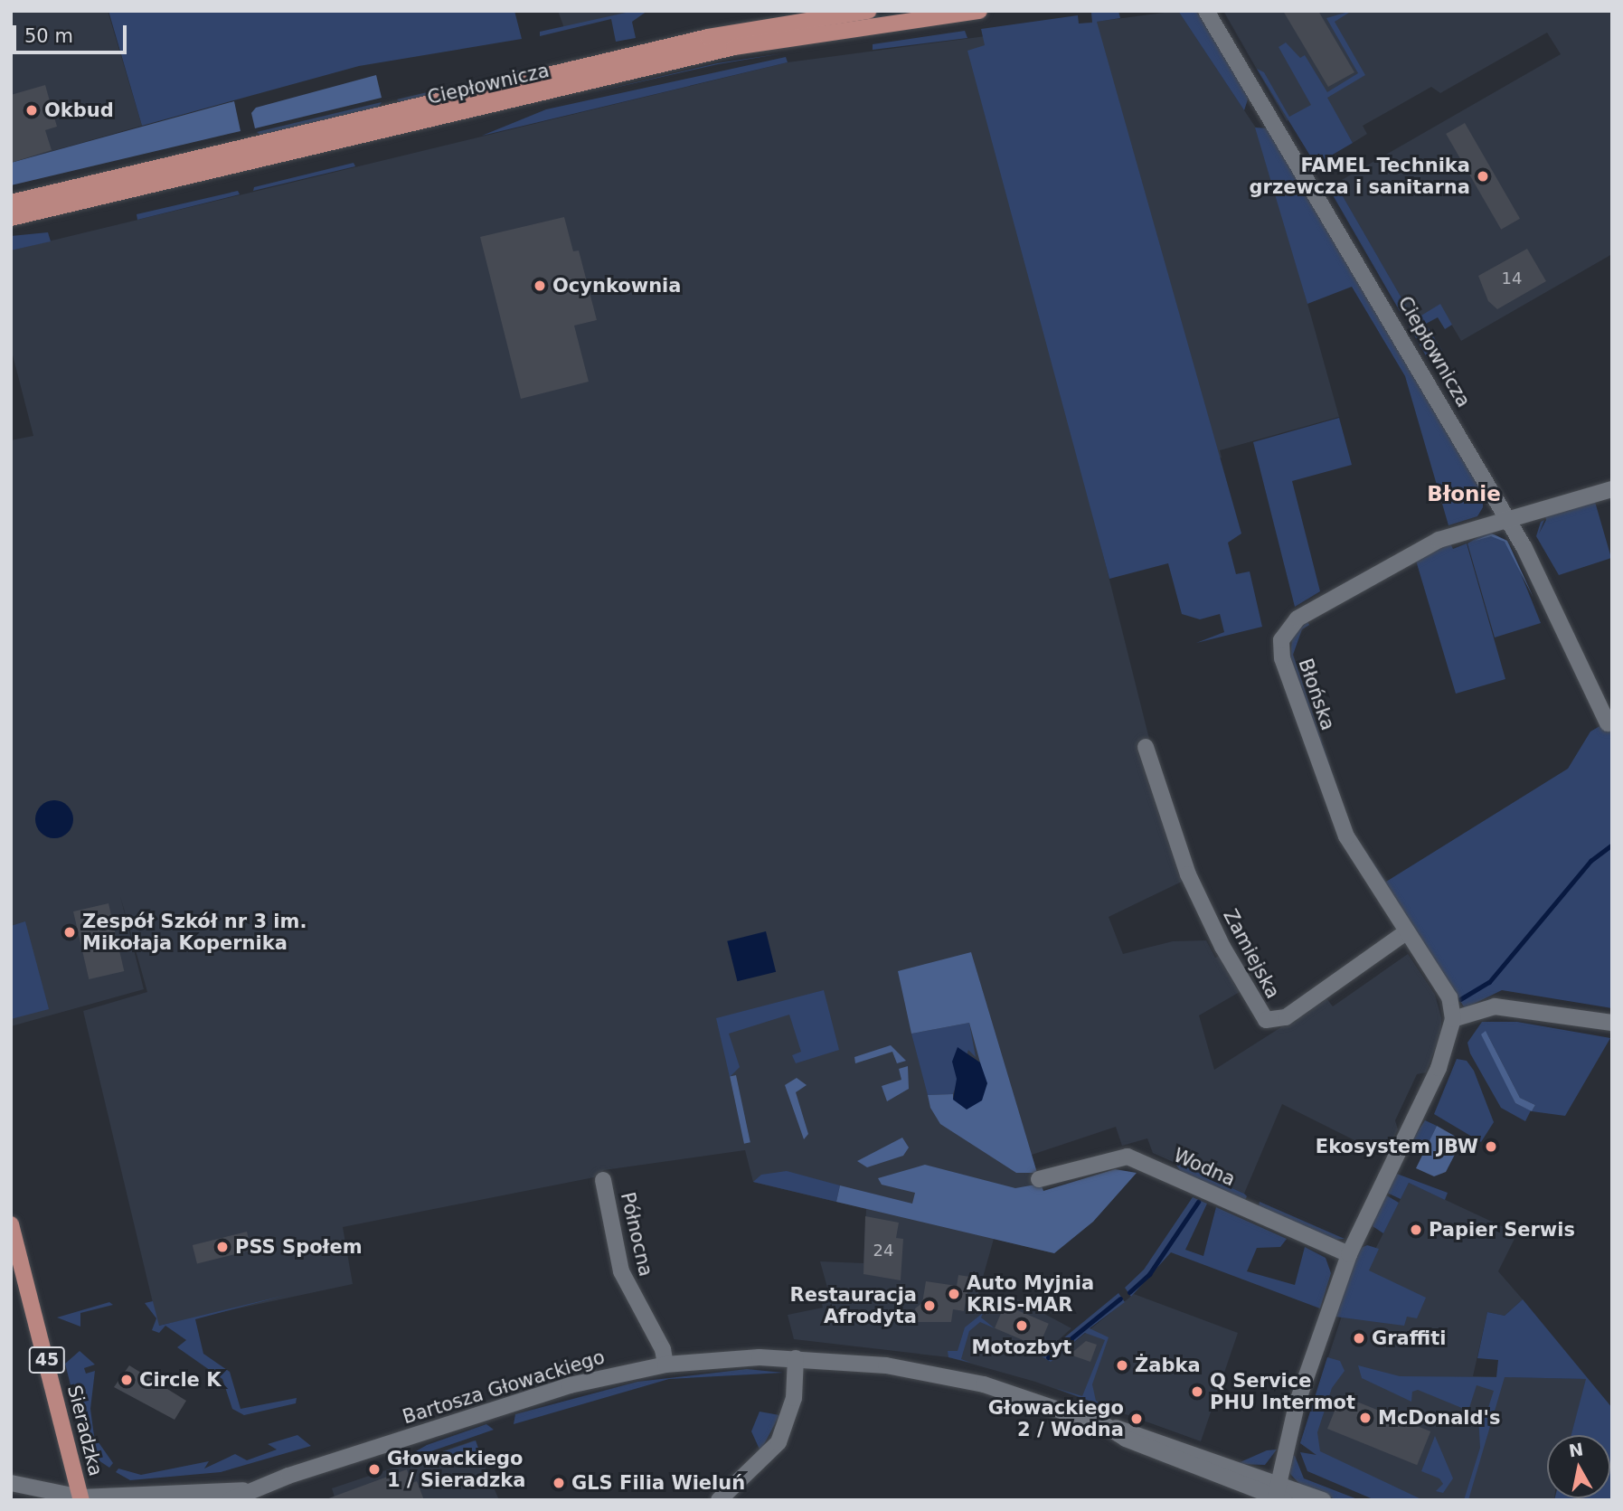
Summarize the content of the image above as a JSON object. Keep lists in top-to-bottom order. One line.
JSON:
{"streets":{"main road":["Ciepłownicza","45","Sieradzka"],"street":["Błońska","Zamiejska","Wodna","Północna","Bartosza Głowackiego"]},"crossings":[["Ciepłownicza","Błońska"],["Błońska","Zamiejska"],["Północna","Bartosza Głowackiego"],["Bartosza Głowackiego","Sieradzka"]],"districts":["Błonie"],"places":["Okbud","FAMEL Technika grzewcza i sanitarna","Ocynkownia","Zespół Szkół nr 3 im. Mikołaja Kopernika","Ekosystem JBW","Papier Serwis","PSS Społem","Auto Myjnia KRIS-MAR","Restauracja Afrodyta","Motozbyt","Graffiti","Żabka","Circle K","Q Service PHU Intermot","McDonald's","Głowackiego 2 / Wodna","Głowackiego 1 / Sieradzka","GLS Filia Wieluń"],"house_numbers":["14","24"],"scale_bar":"50 m","north":"top"}
